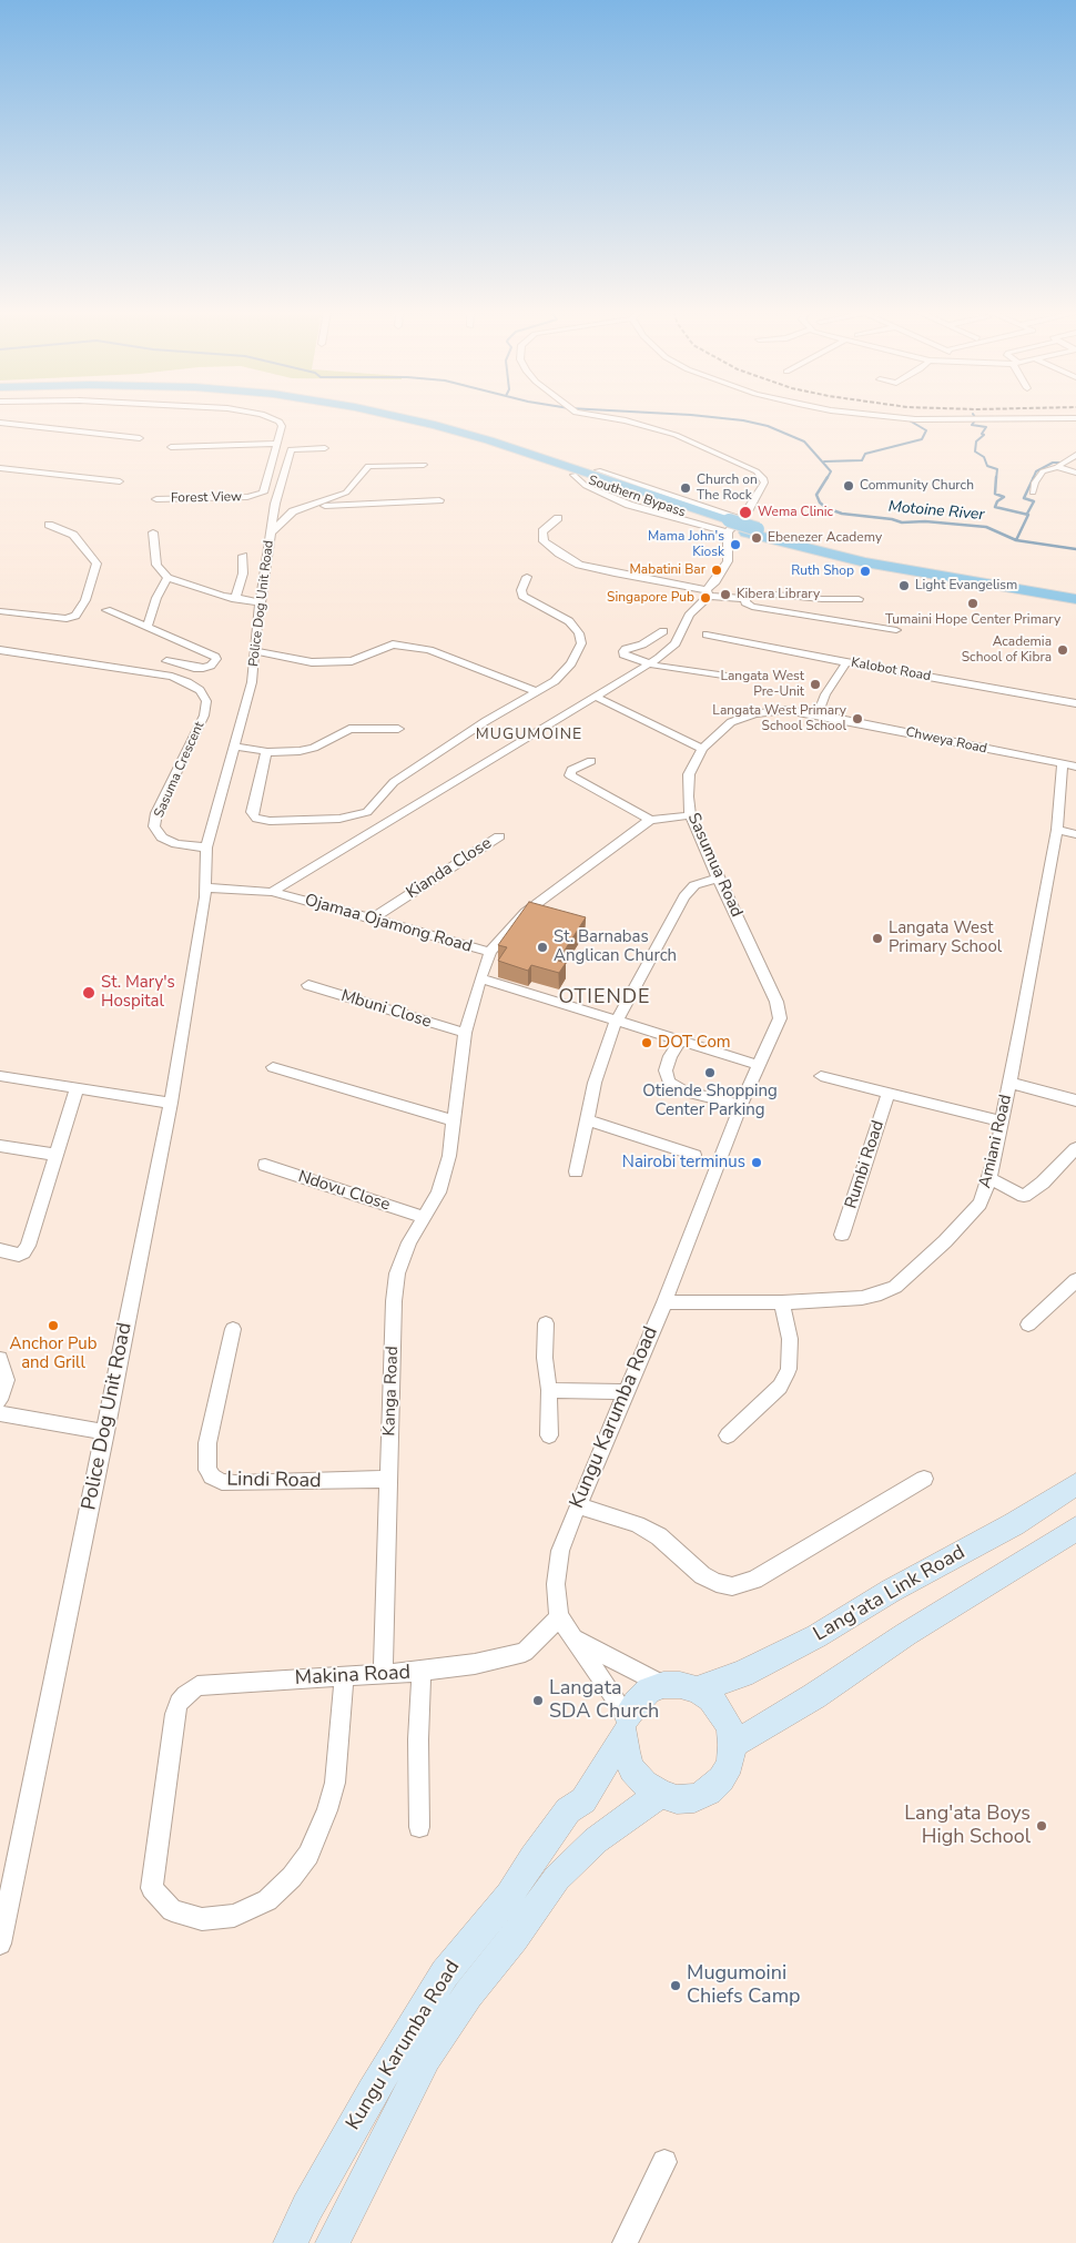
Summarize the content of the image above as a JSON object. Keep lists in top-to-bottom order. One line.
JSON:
{"streets":{"highway":["Southern Bypass"],"main road":["Kungu Karumba Road","Lang'ata Link Road"],"street":["Forest View","Police Dog Unit Road","Kalobot Road","Chweya Road","Sasuma Crescent","Sasumua Road","Kianda Close","Ojamaa Ojamong Road","Mbuni Close","Amiani Road","Rumbi Road","Ndovu Close","Kanga Road","Lindi Road","Makina Road"]},"crossings":[["Police Dog Unit Road","Sasuma Crescent"],["Police Dog Unit Road","Ojamaa Ojamong Road"],["Chweya Road","Sasumua Road"],["Chweya Road","Amiani Road"],["Sasumua Road","Ojamaa Ojamong Road"],["Sasumua Road","Kungu Karumba Road"],["Kianda Close","Ojamaa Ojamong Road"],["Ojamaa Ojamong Road","Kanga Road"],["Mbuni Close","Kanga Road"],["Amiani Road","Kungu Karumba Road"],["Ndovu Close","Kanga Road"],["Kanga Road","Lindi Road"],["Kanga Road","Makina Road"],["Kungu Karumba Road","Lang'ata Link Road"],["Kungu Karumba Road","Makina Road"]],"districts":["MUGUMOINE","OTIENDE"],"water":["Motoine River"],"places":["Community Church","Church on The Rock","Wema Clinic","Ebenezer Academy","Mama John's Kiosk","Mabatini Bar","Ruth Shop","Light Evangelism","Kibera Library","Singapore Pub","Tumaini Hope Center Primary","Academia School of Kibra","Langata West Pre-Unit","Langata West Primary School School","Langata West Primary School","St. Barnabas Anglican Church","St. Mary's Hospital","DOT Com","Otiende Shopping Center Parking","Nairobi terminus","Anchor Pub and Grill","Langata SDA Church","Lang'ata Boys High School","Mugumoini Chiefs Camp"]}
